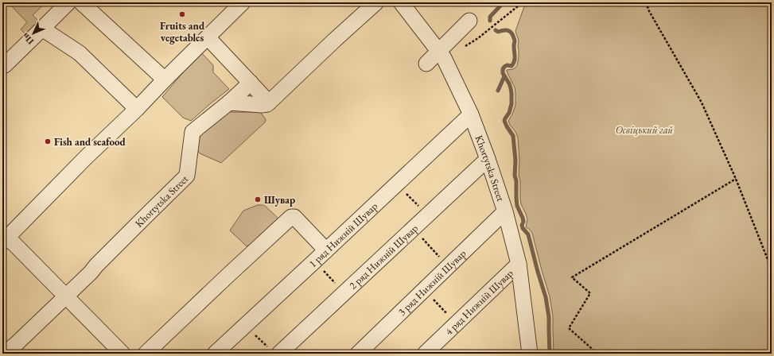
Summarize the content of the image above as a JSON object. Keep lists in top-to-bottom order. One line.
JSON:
{"streets":{"lane":["Khortytska Street","1 ряд Нижній Шувар","2 ряд Нижній Шувар","3 ряд Нижній Шувар","4 ряд Нижній Шувар"]},"crossings":[["Khortytska Street","1 ряд Нижній Шувар"],["Khortytska Street","2 ряд Нижній Шувар"],["Khortytska Street","3 ряд Нижній Шувар"],["Khortytska Street","4 ряд Нижній Шувар"]],"parks":["Освіцький гай"],"places":["Fruits and vegetables","Fish and seafood","Шувар"],"north":"bottom left"}
